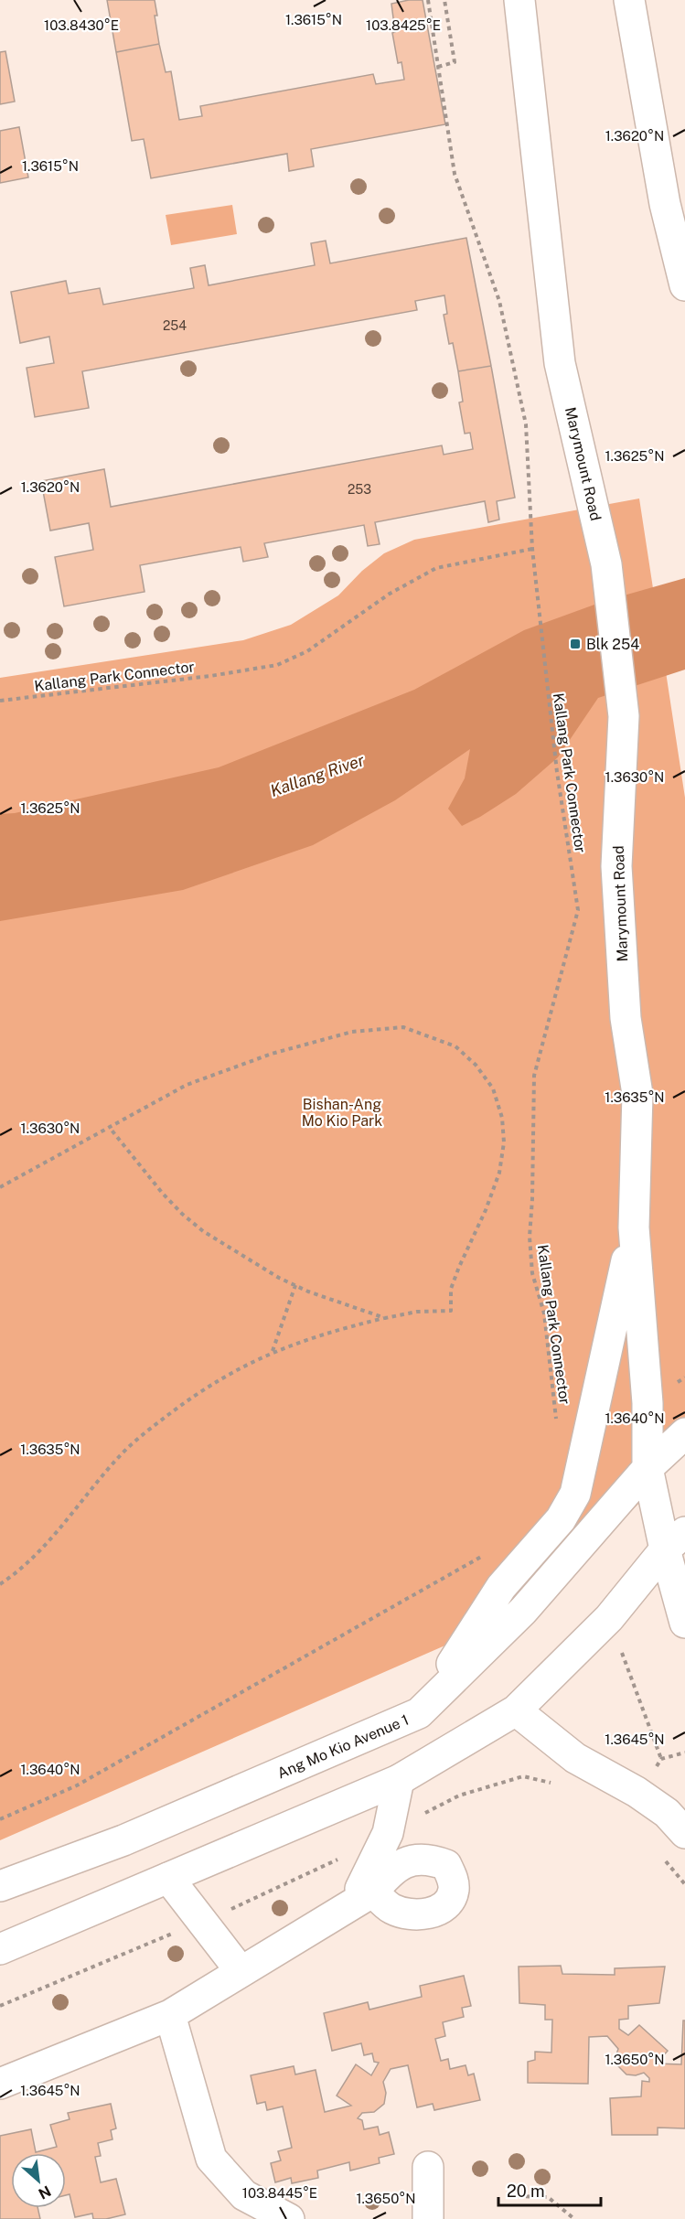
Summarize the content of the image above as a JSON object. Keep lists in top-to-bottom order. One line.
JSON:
{"streets":{"main road":["Marymount Road","Ang Mo Kio Avenue 1"],"path":["Kallang Park Connector"]},"crossings":[["Marymount Road","Ang Mo Kio Avenue 1"]],"water":["Kallang River"],"parks":["Bishan-Ang Mo Kio Park"],"places":{"transit":["Blk 254"]},"house_numbers":["254","253"],"scale_bar":"20 m","north":"bottom right","coordinates":["1.3615°N","103.8430°E","103.8425°E","1.3620°N","1.3625°N","1.3630°N","1.3635°N","1.3640°N","1.3645°N","1.3650°N","103.8445°E"]}
